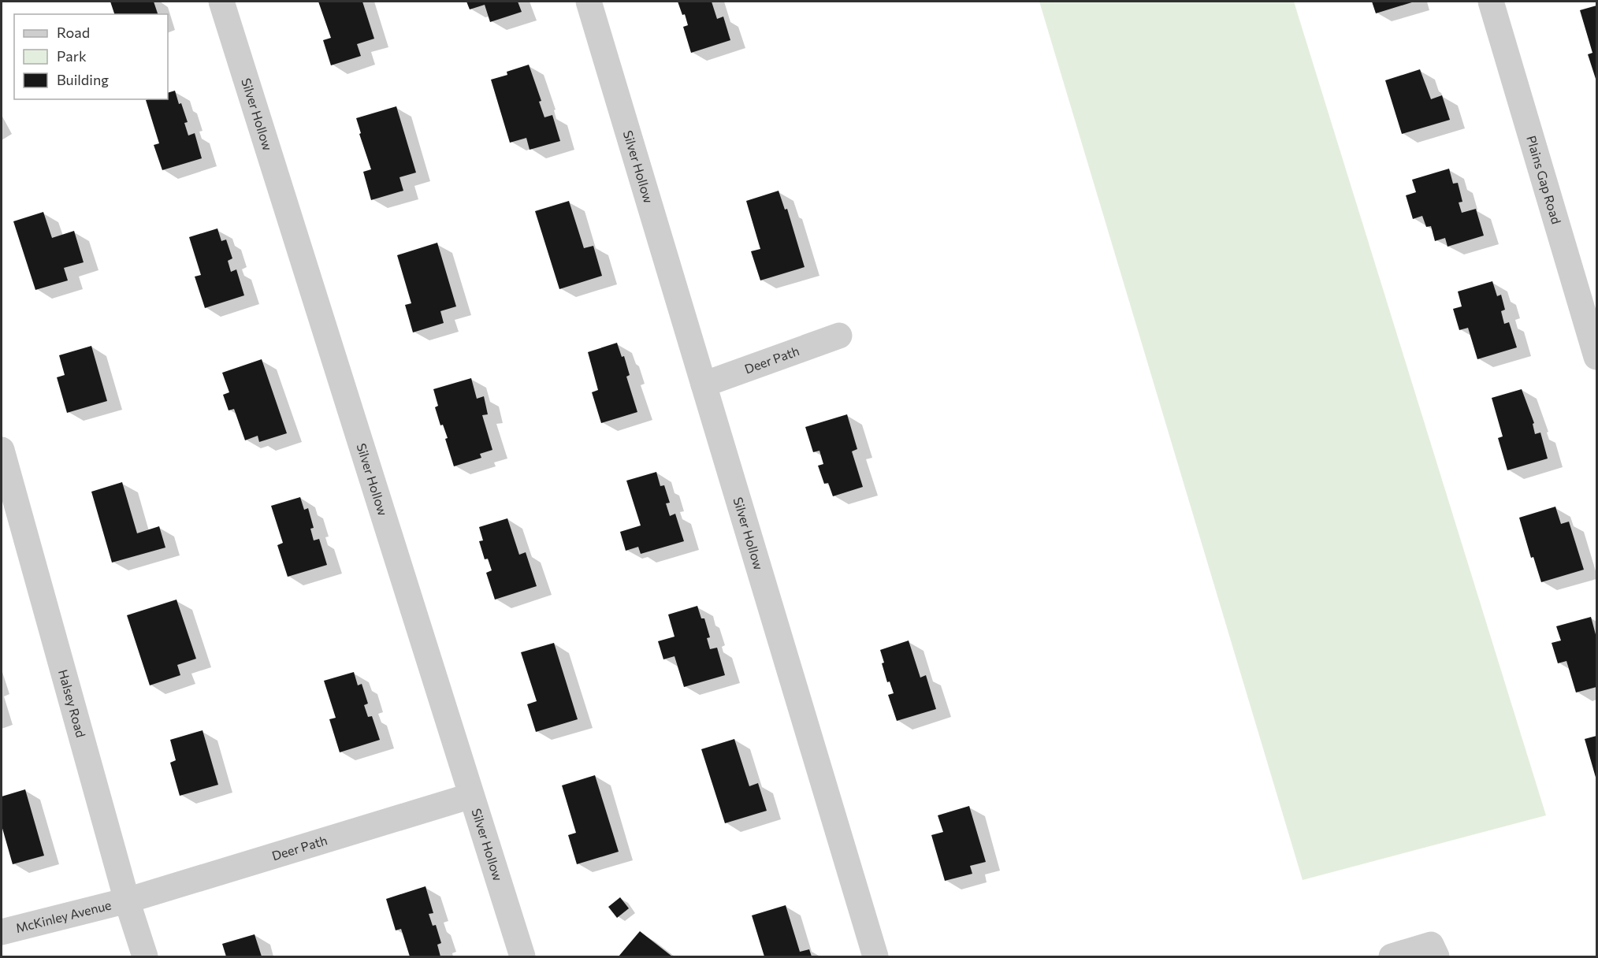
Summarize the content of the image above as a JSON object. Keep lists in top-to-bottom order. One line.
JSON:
{"streets":{"street":["Silver Hollow","Plains Gap Road","Deer Path","Halsey Road","McKinley Avenue"]},"crossings":[["Silver Hollow","Deer Path"],["Deer Path","Halsey Road"],["Deer Path","McKinley Avenue"],["Halsey Road","McKinley Avenue"]],"legend":["Road","Park","Building"]}
